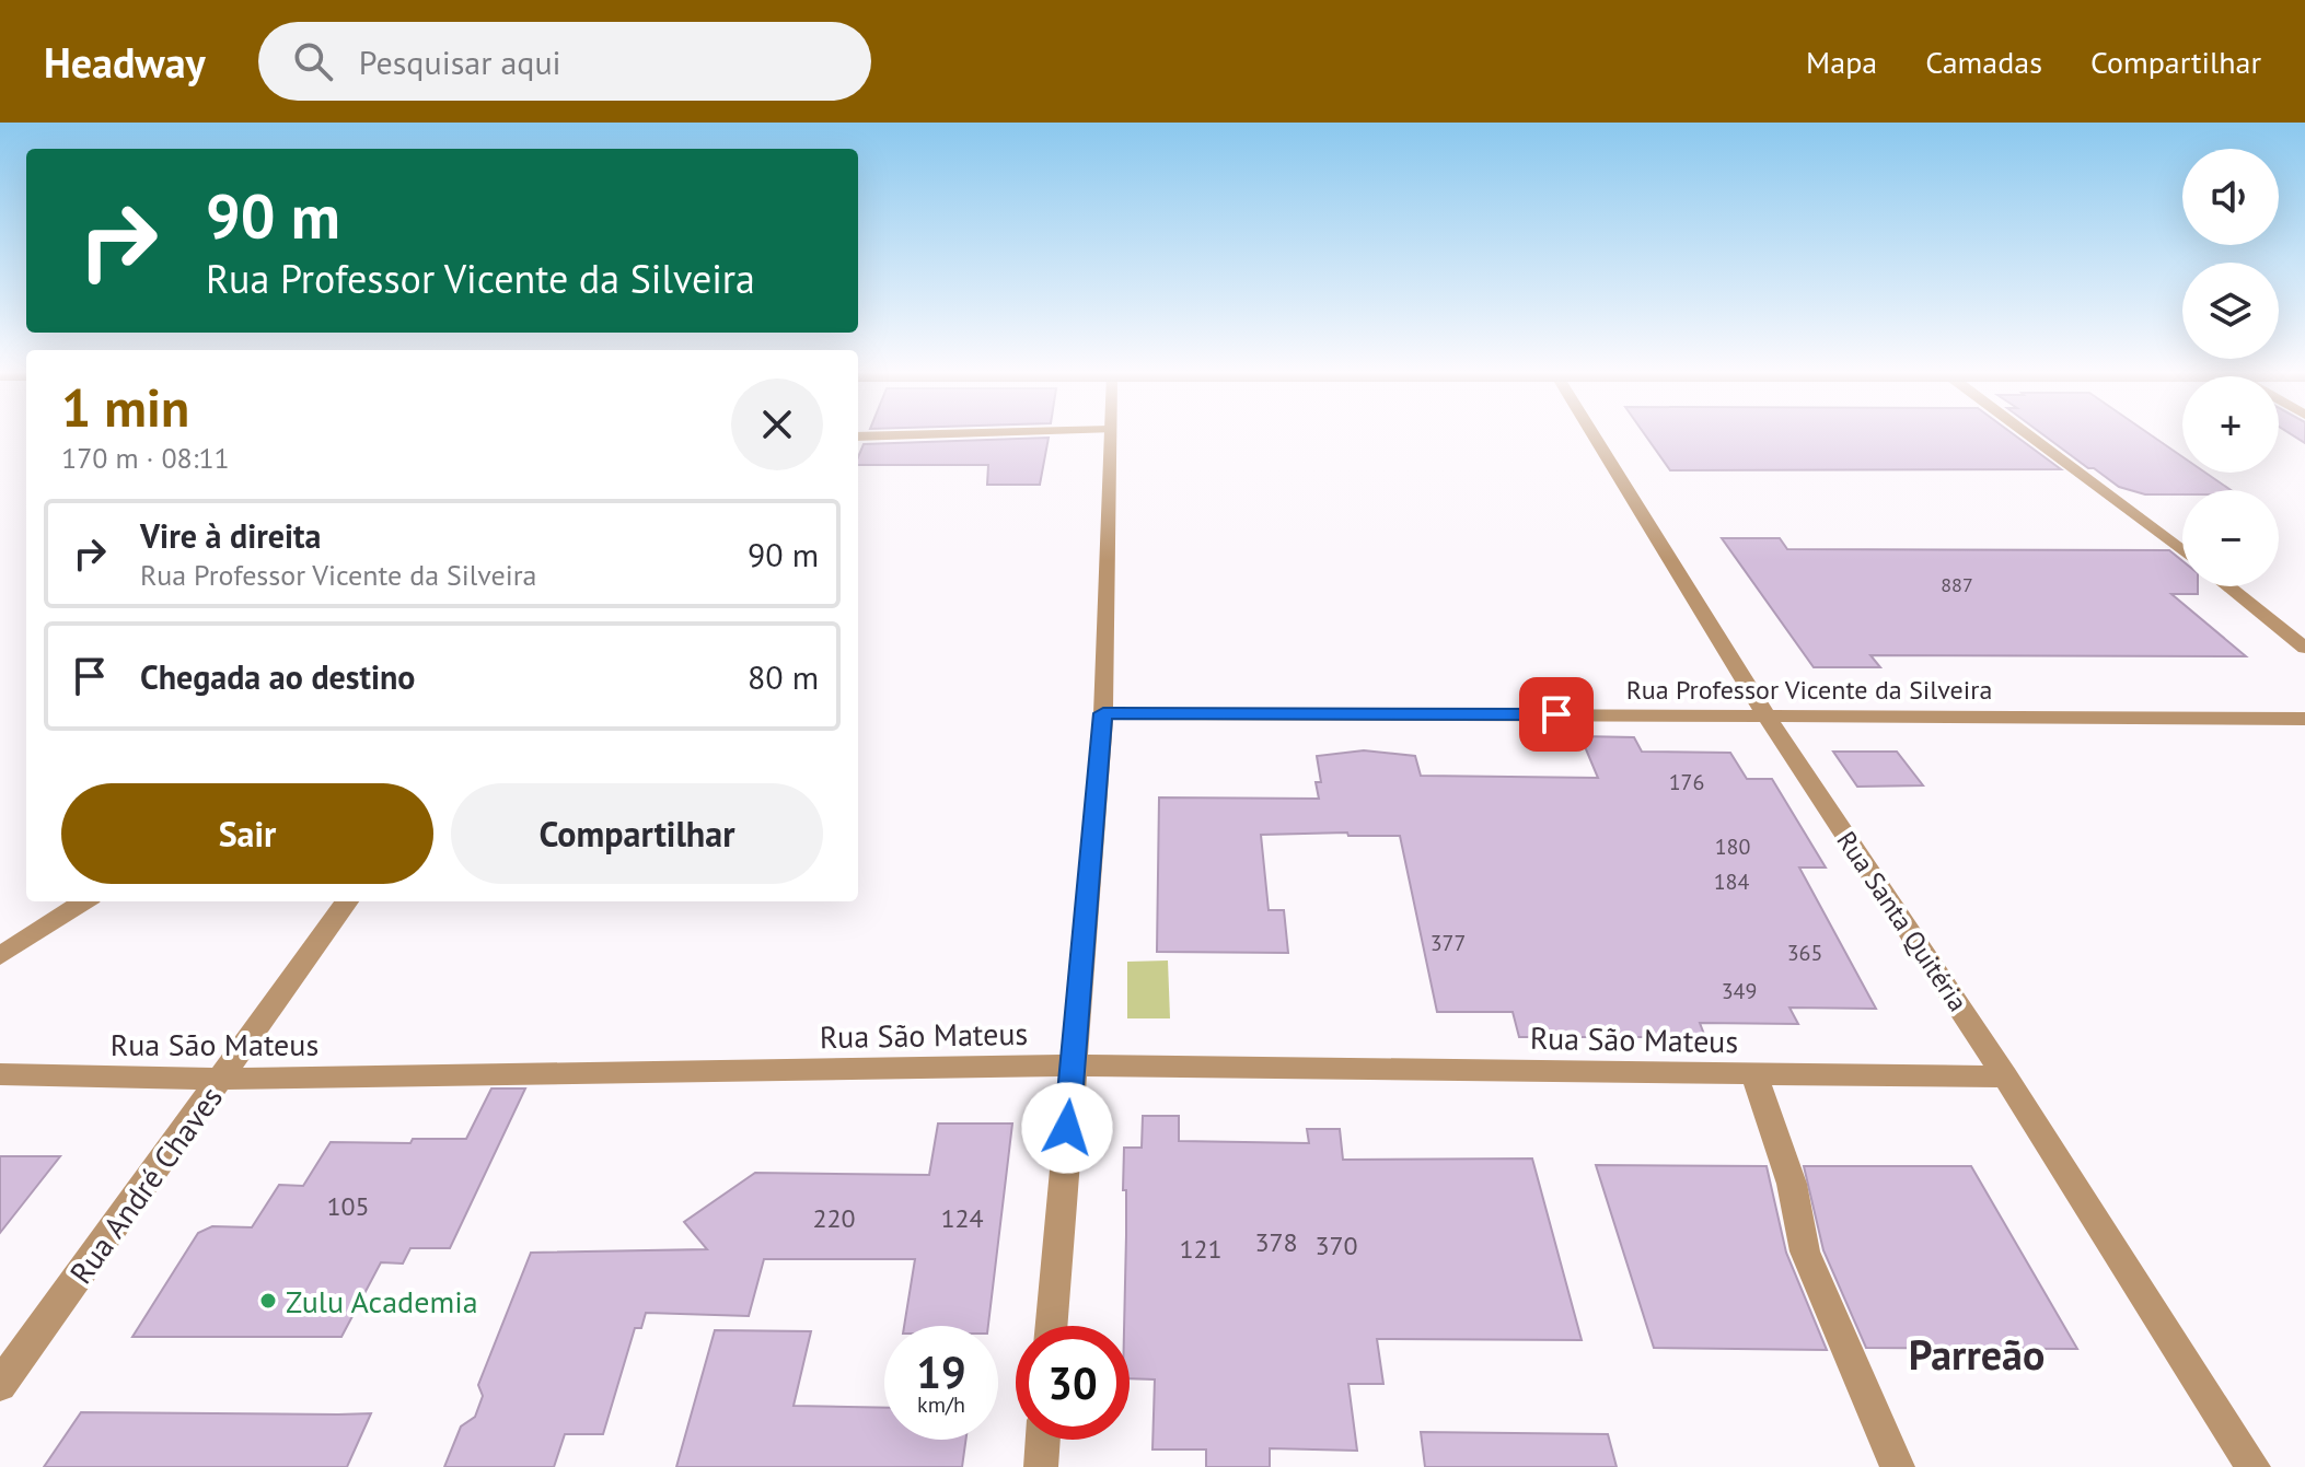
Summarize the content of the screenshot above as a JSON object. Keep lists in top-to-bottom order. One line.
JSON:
{"streets":{"street":["Rua Professor Vicente da Silveira","Rua Santa Quitéria","Rua São Mateus","Rua André Chaves"]},"crossings":[["Rua Professor Vicente da Silveira","Rua Santa Quitéria"],["Rua Santa Quitéria","Rua São Mateus"],["Rua São Mateus","Rua André Chaves"]],"districts":["Parreão"],"places":["Zulu Academia"],"house_numbers":["887","176","180","184","377","365","349","105","220","124","378","370","121"],"page":{"header":"Headway","search":"Pesquisar aqui","nav":["Mapa","Camadas","Compartilhar"],"map_buttons":["+","−"],"turn":["90 m","Rua Professor Vicente da Silveira"],"heading":["1 min","170 m · 08:11"],"list":[{"name":"Vire à direita","note":"Rua Professor Vicente da Silveira","value":"90 m"},{"name":"Chegada ao destino","value":"80 m"}],"buttons":["Sair","Compartilhar"],"speed":"19 km/h","limit":"30"}}
